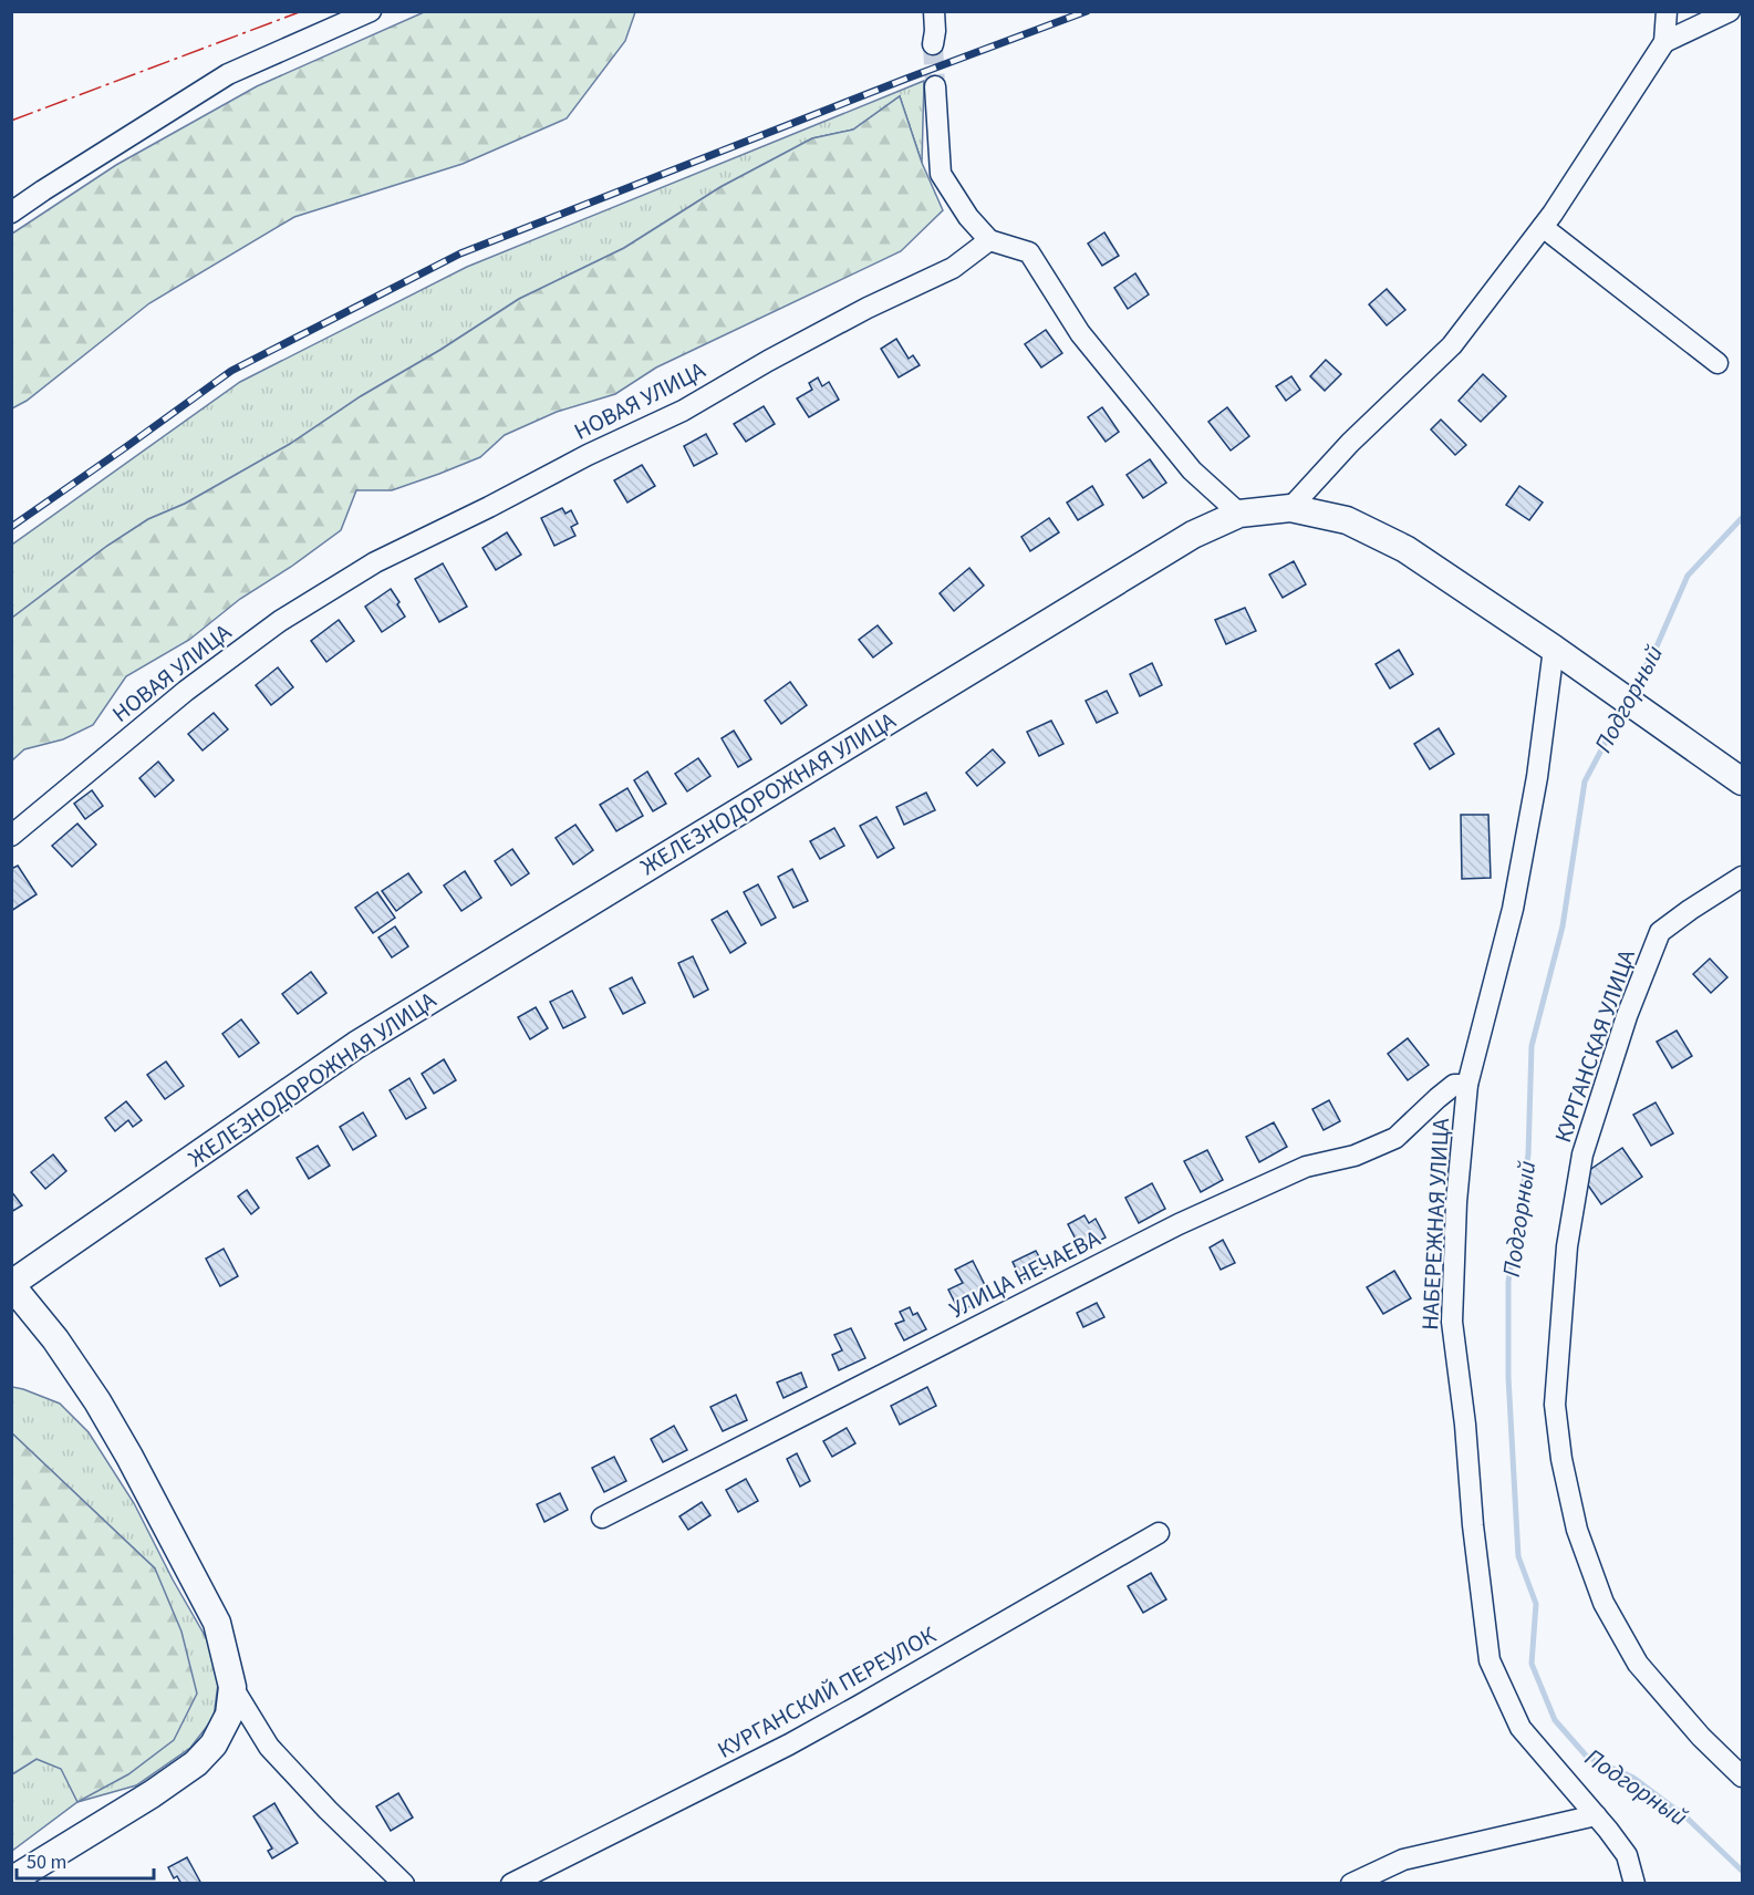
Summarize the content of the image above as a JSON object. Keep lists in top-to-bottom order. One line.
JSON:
{"streets":{"main road":["ЖЕЛЕЗНОДОРОЖНАЯ УЛИЦА"],"street":["НОВАЯ УЛИЦА","КУРГАНСКАЯ УЛИЦА","НАБЕРЕЖНАЯ УЛИЦА","УЛИЦА НЕЧАЕВА","КУРГАНСКИЙ ПЕРЕУЛОК"]},"crossings":[["ЖЕЛЕЗНОДОРОЖНАЯ УЛИЦА","НАБЕРЕЖНАЯ УЛИЦА"],["НАБЕРЕЖНАЯ УЛИЦА","УЛИЦА НЕЧАЕВА"]],"water":["Подгорный"],"scale_bar":"50 m"}
